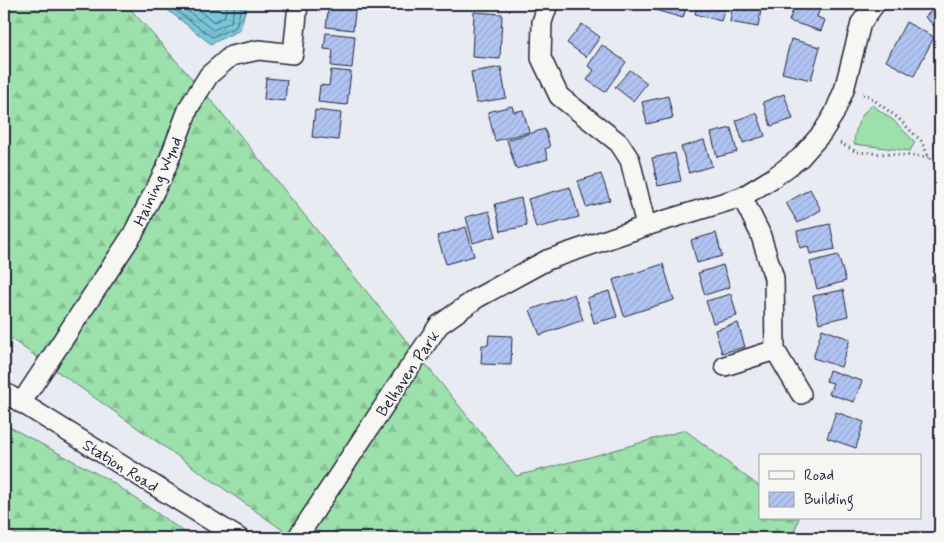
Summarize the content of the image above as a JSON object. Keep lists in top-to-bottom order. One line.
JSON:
{"streets":{"street":["Haining Wynd","Belhaven Park","Station Road"]},"crossings":[["Haining Wynd","Station Road"]],"legend":["Road","Building"]}
